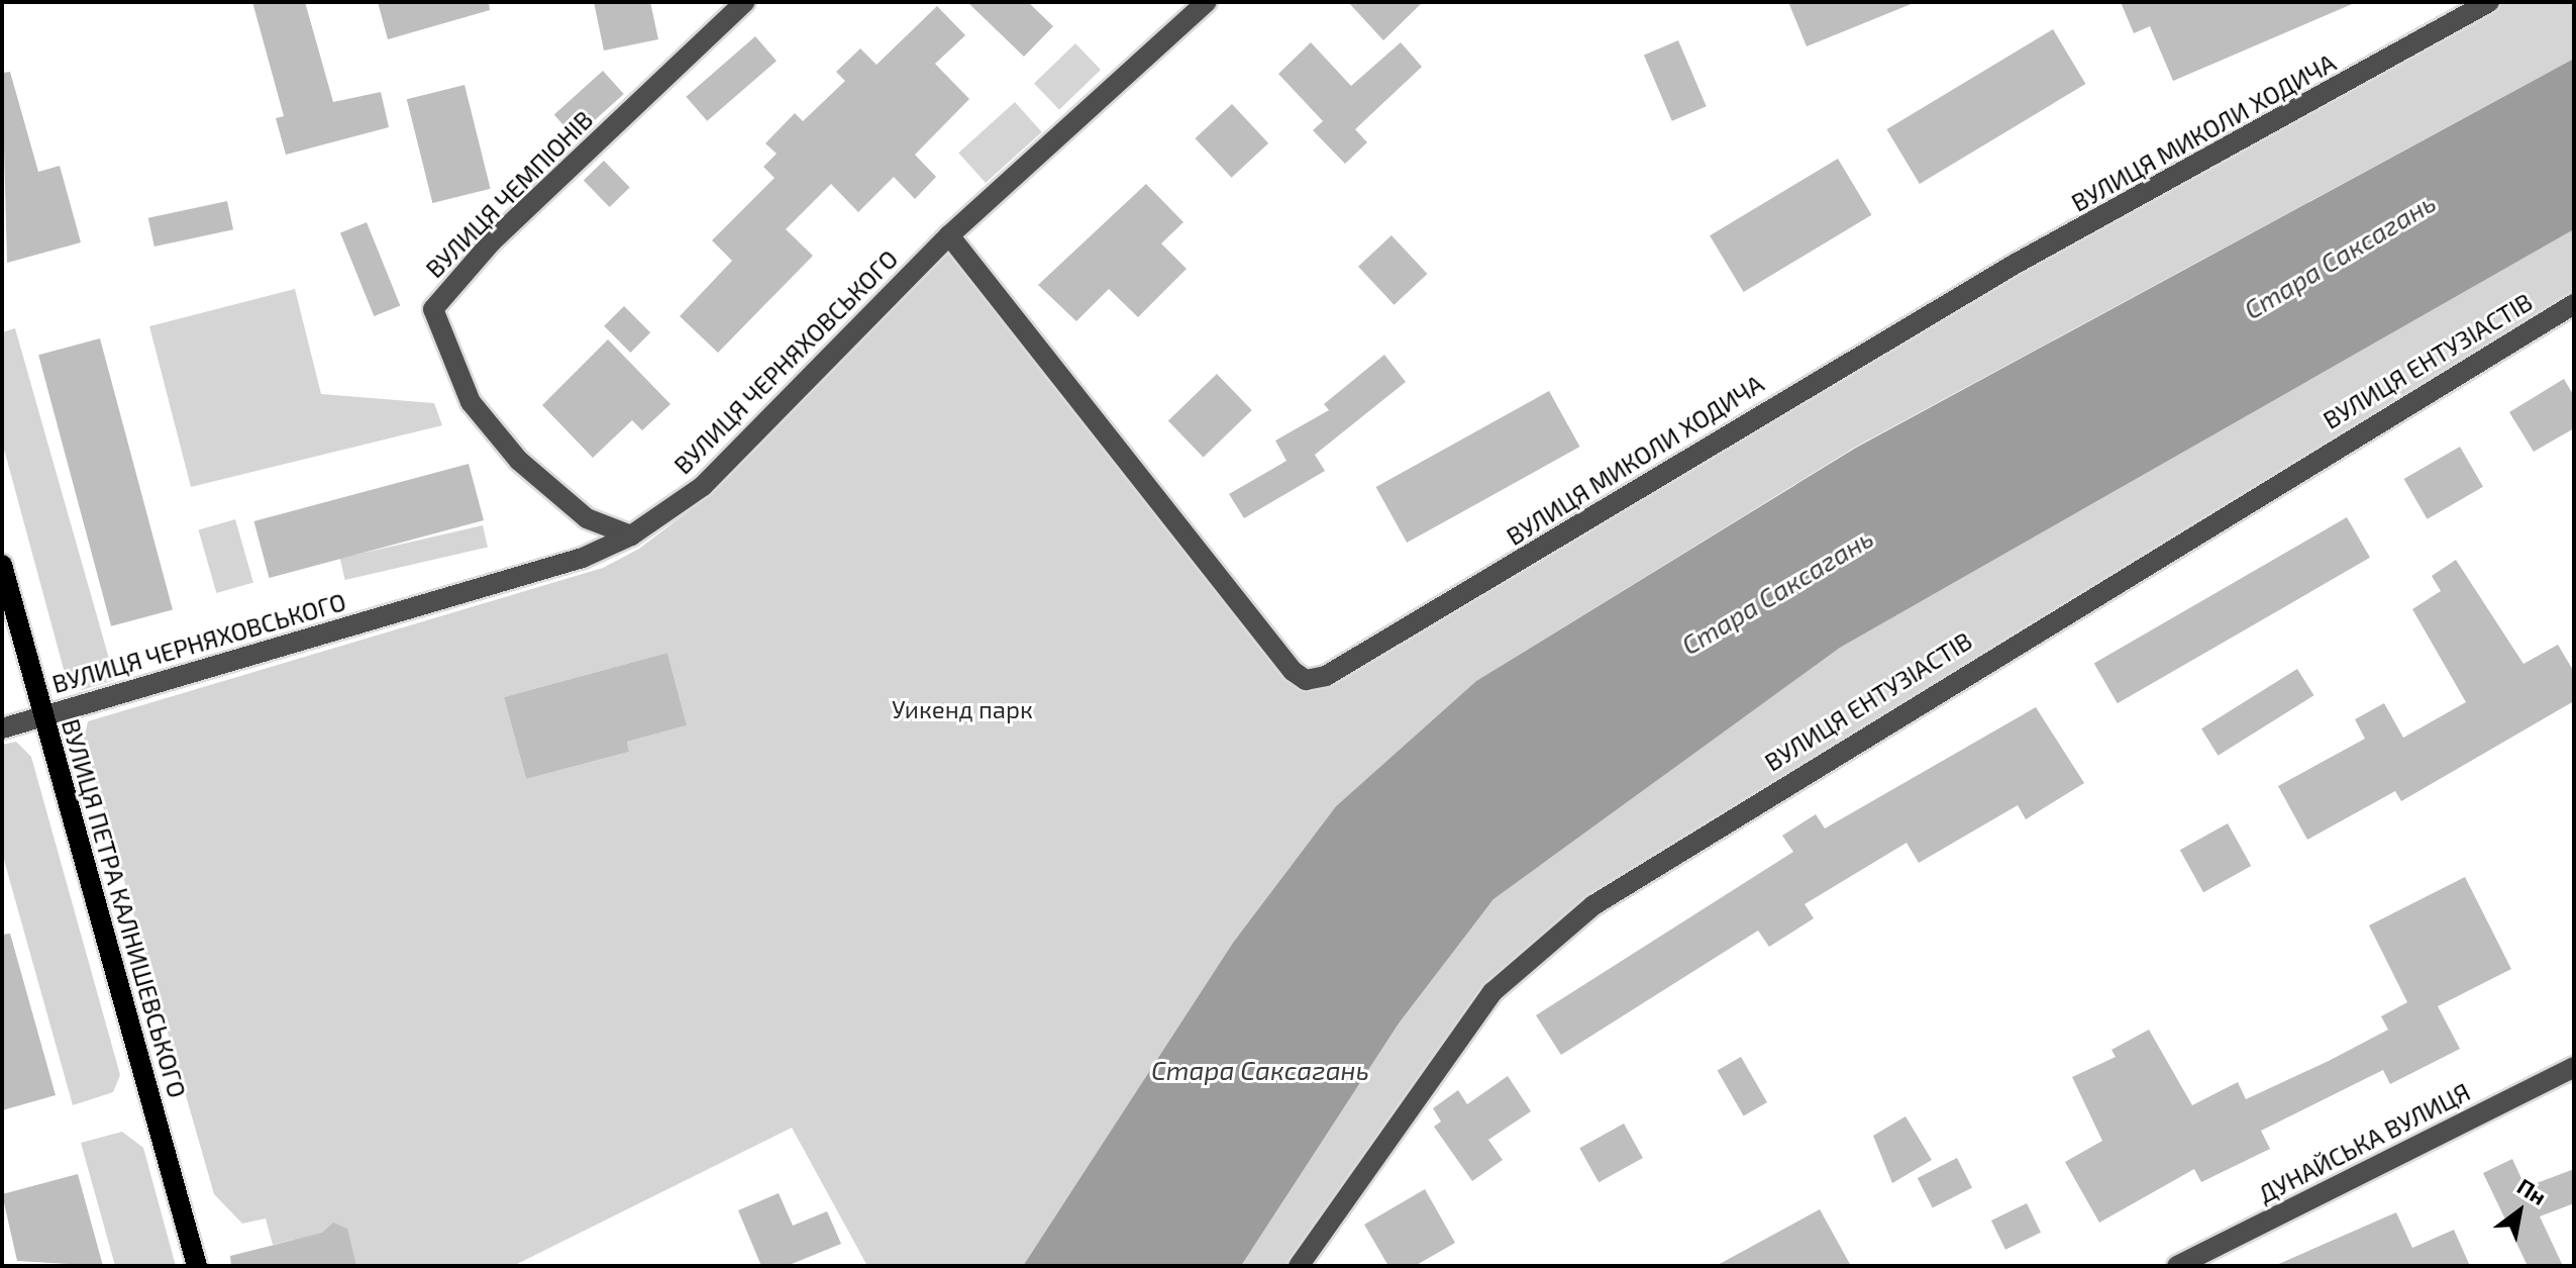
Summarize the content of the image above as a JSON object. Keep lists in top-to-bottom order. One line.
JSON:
{"streets":{"main road":["ВУЛИЦЯ ПЕТРА КАЛНИШЕВСЬКОГО"],"street":["ВУЛИЦЯ МИКОЛИ ХОДИЧА","ВУЛИЦЯ ЧЕМПІОНІВ","ВУЛИЦЯ ЕНТУЗІАСТІВ","ВУЛИЦЯ ЧЕРНЯХОВСЬКОГО","ДУНАЙСЬКА ВУЛИЦЯ"]},"crossings":[["ВУЛИЦЯ МИКОЛИ ХОДИЧА","ВУЛИЦЯ ЧЕРНЯХОВСЬКОГО"],["ВУЛИЦЯ ЧЕМПІОНІВ","ВУЛИЦЯ ЧЕРНЯХОВСЬКОГО"],["ВУЛИЦЯ ЧЕРНЯХОВСЬКОГО","ВУЛИЦЯ ПЕТРА КАЛНИШЕВСЬКОГО"]],"water":["Стара Саксагань"],"parks":["Уикенд парк"],"north":"top right"}
